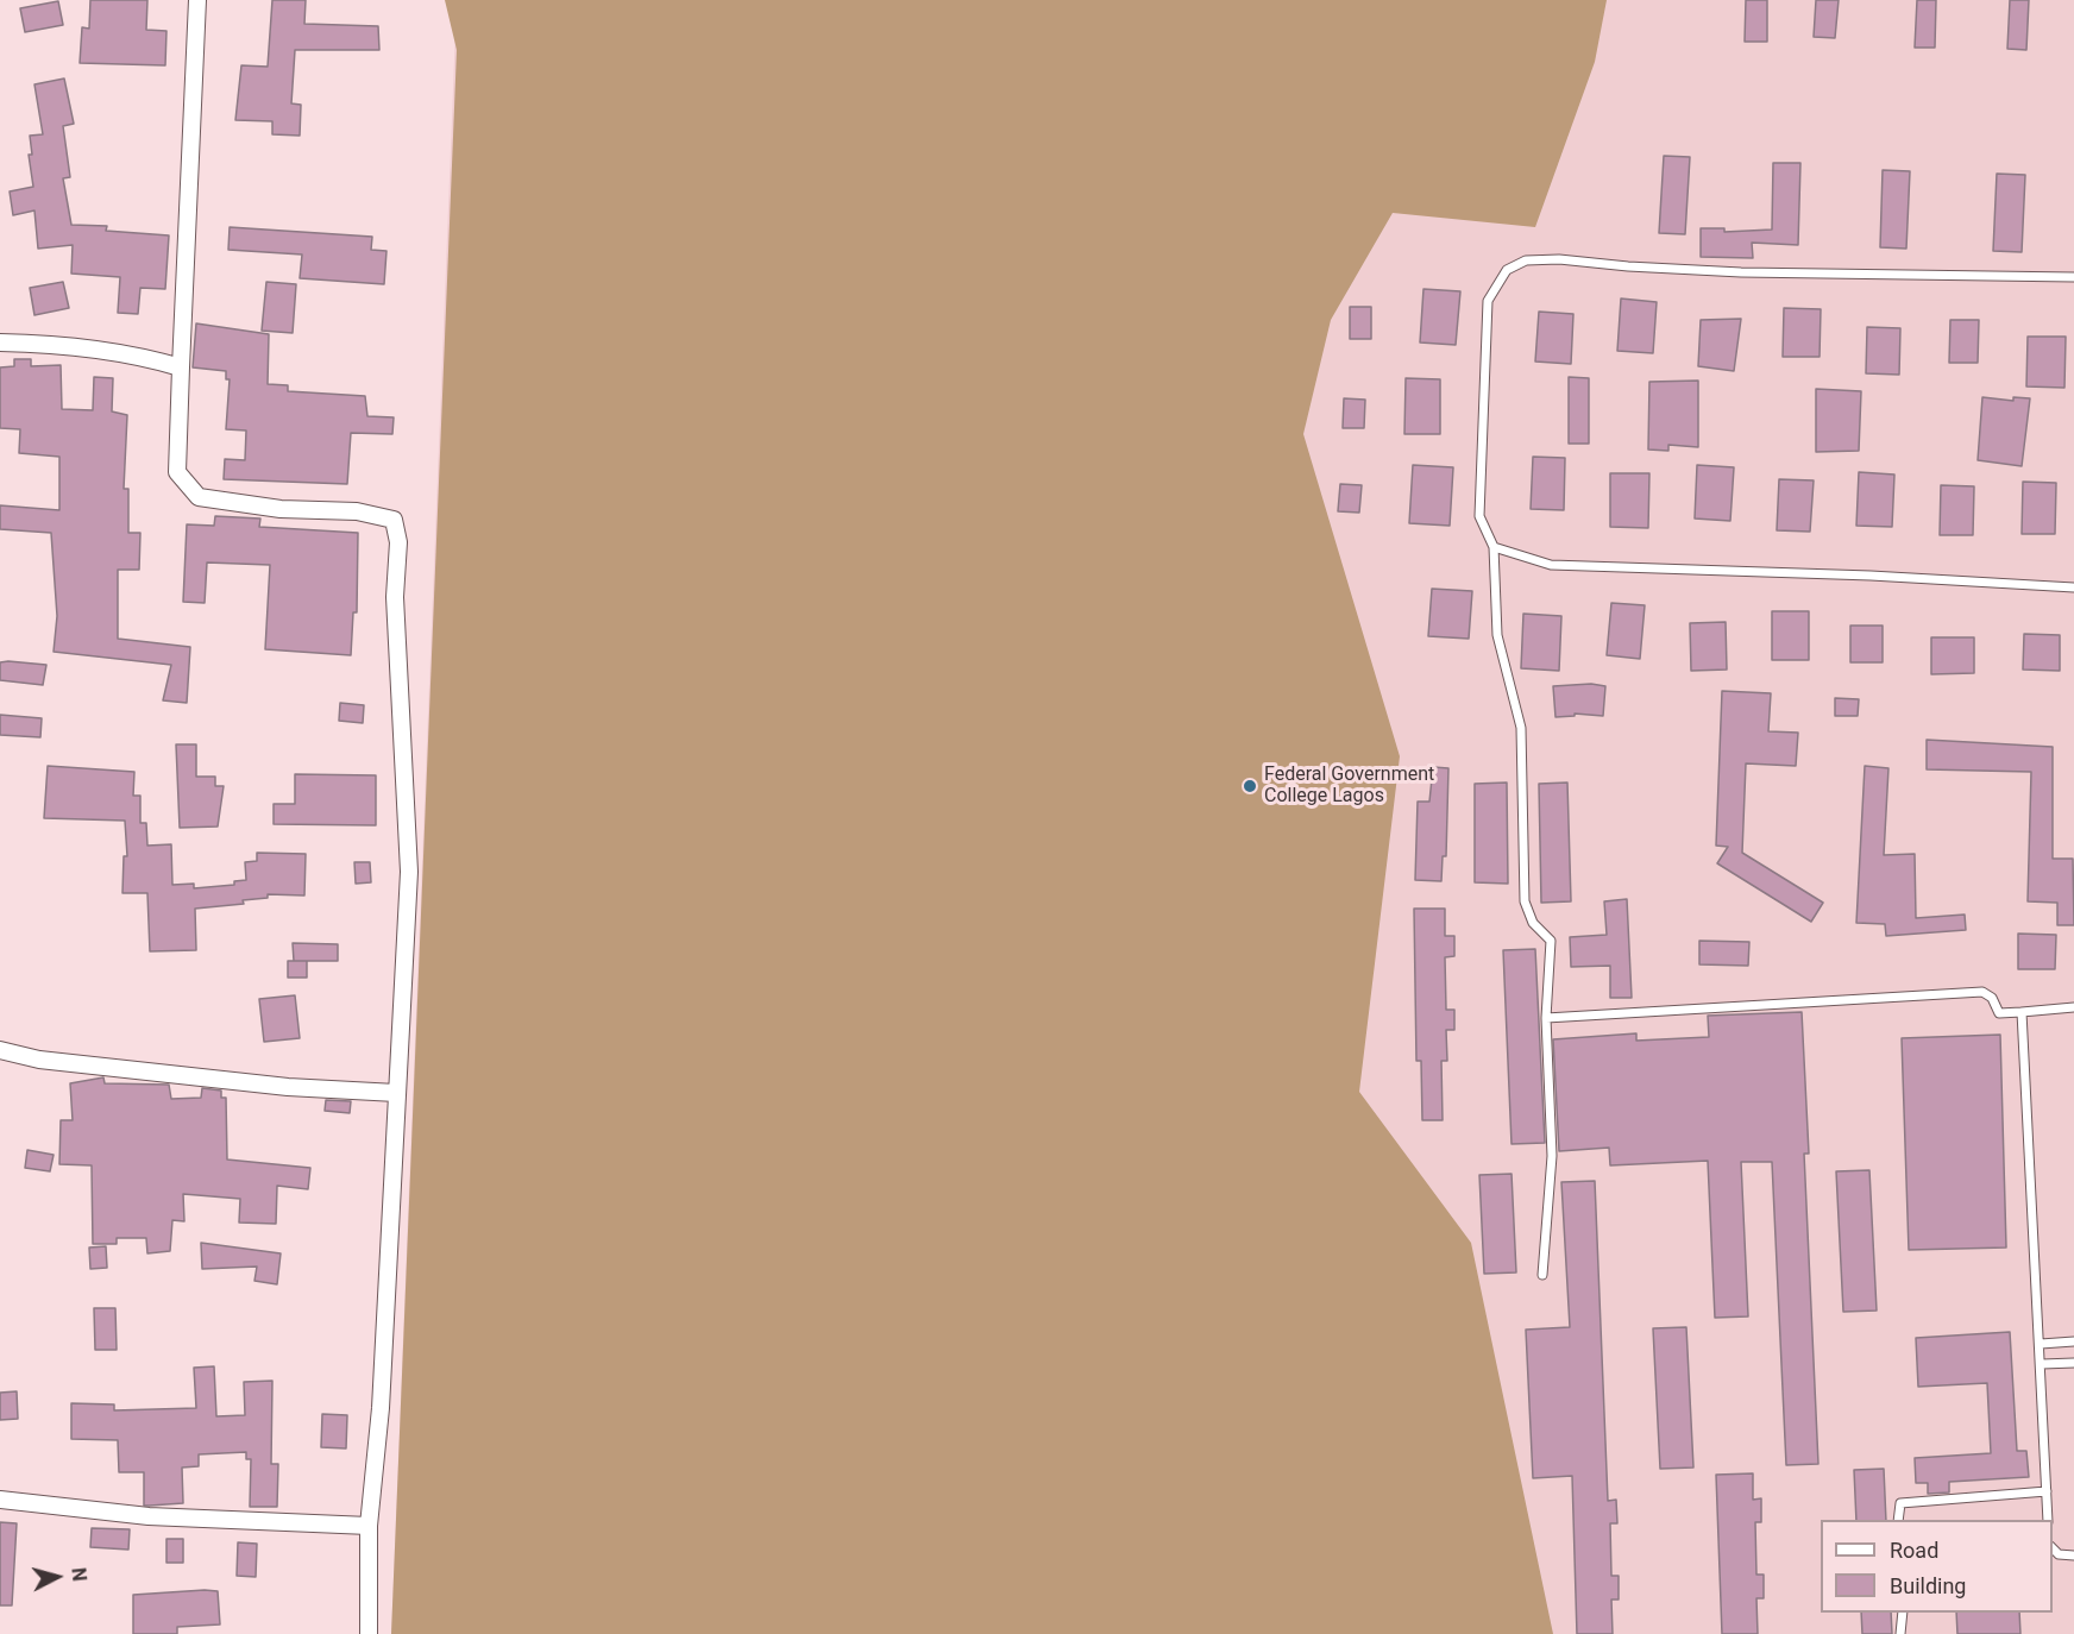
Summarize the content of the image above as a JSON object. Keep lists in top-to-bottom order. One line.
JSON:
{"places":["Federal Government College Lagos"],"legend":["Road","Building"],"north":"right"}
